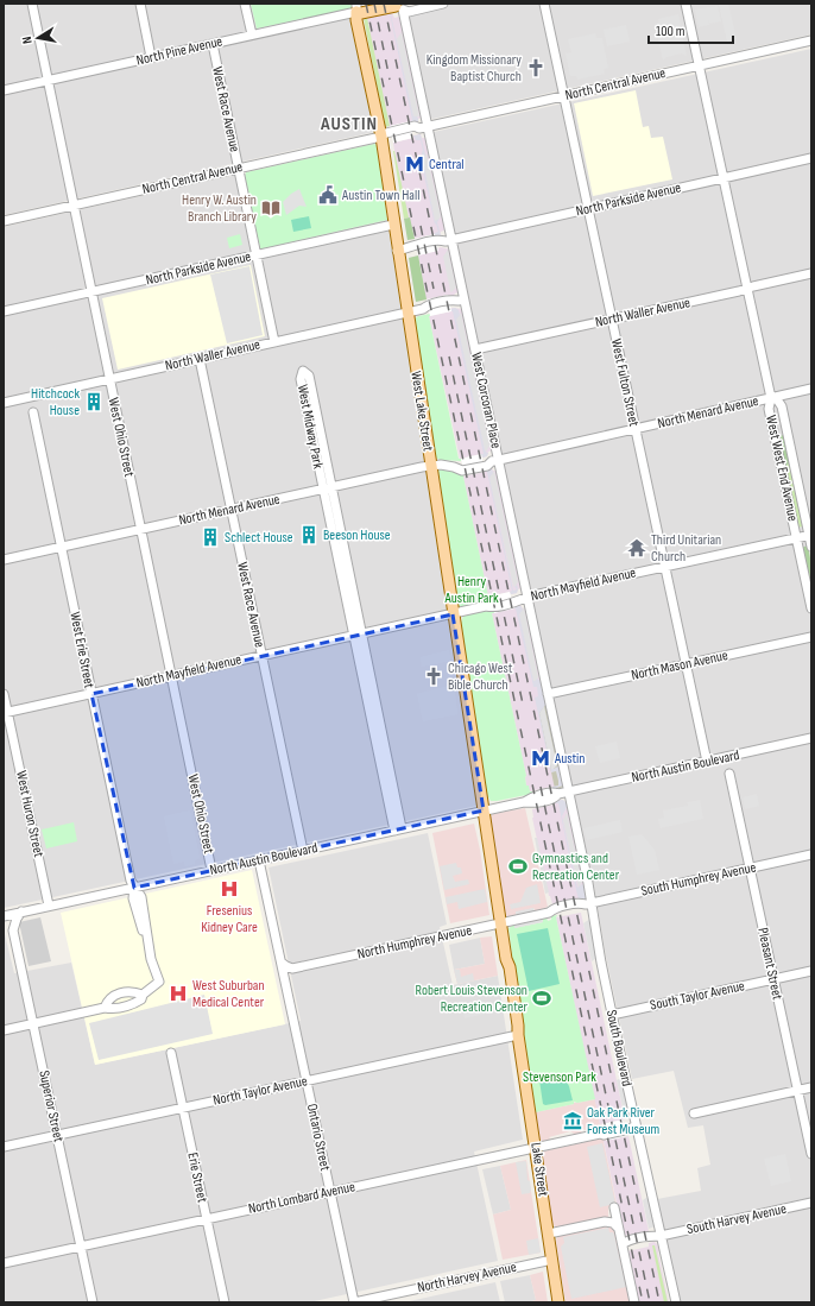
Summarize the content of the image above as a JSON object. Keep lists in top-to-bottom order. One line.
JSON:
{"streets":{"main road":["North Pine Avenue","West Lake Street","Lake Street"],"street":["North Central Avenue","West Race Avenue","North Parkside Avenue","North Waller Avenue","West Fulton Street","West Corcoran Place","North Menard Avenue","West Midway Park","West Ohio Street","West West End Avenue","North Mayfield Avenue","West Erie Street","North Mason Avenue","North Austin Boulevard","West Huron Street","South Humphrey Avenue","North Humphrey Avenue","Pleasant Street","South Taylor Avenue","South Boulevard","North Taylor Avenue","Superior Street","Ontario Street","Erie Street","North Lombard Avenue","South Harvey Avenue","North Harvey Avenue"]},"crossings":[["North Pine Avenue","West Race Avenue"],["North Pine Avenue","West Corcoran Place"],["North Pine Avenue","West Lake Street"],["North Pine Avenue","West Ohio Street"],["North Central Avenue","West Race Avenue"],["North Central Avenue","West Fulton Street"],["North Central Avenue","West Corcoran Place"],["North Central Avenue","West Lake Street"],["North Central Avenue","West Ohio Street"],["West Race Avenue","North Parkside Avenue"],["West Race Avenue","North Waller Avenue"],["West Race Avenue","North Menard Avenue"],["West Race Avenue","North Mayfield Avenue"],["West Race Avenue","North Austin Boulevard"],["North Parkside Avenue","West Fulton Street"],["North Parkside Avenue","West Corcoran Place"],["North Parkside Avenue","West Lake Street"],["North Parkside Avenue","West Ohio Street"],["North Waller Avenue","West Fulton Street"],["North Waller Avenue","West Corcoran Place"],["North Waller Avenue","West Lake Street"],["North Waller Avenue","West Ohio Street"],["West Fulton Street","North Menard Avenue"],["West Fulton Street","North Mayfield Avenue"],["West Fulton Street","North Mason Avenue"],["West Fulton Street","North Austin Boulevard"],["West Corcoran Place","North Menard Avenue"],["West Corcoran Place","North Mayfield Avenue"],["West Corcoran Place","North Mason Avenue"],["West Corcoran Place","North Austin Boulevard"],["West Corcoran Place","South Boulevard"],["West Lake Street","North Menard Avenue"],["West Lake Street","North Mayfield Avenue"],["West Lake Street","North Austin Boulevard"],["West Lake Street","Lake Street"],["North Menard Avenue","West Midway Park"],["North Menard Avenue","West Ohio Street"],["North Menard Avenue","West West End Avenue"],["North Menard Avenue","West Erie Street"],["West Midway Park","North Mayfield Avenue"],["West Midway Park","North Austin Boulevard"],["West Ohio Street","North Mayfield Avenue"],["West Ohio Street","North Austin Boulevard"],["West West End Avenue","North Mayfield Avenue"],["North Mayfield Avenue","West Erie Street"],["North Mayfield Avenue","West Huron Street"],["West Erie Street","North Austin Boulevard"],["North Austin Boulevard","West Huron Street"],["North Austin Boulevard","South Boulevard"],["North Austin Boulevard","Superior Street"],["North Austin Boulevard","Ontario Street"],["North Austin Boulevard","Lake Street"],["South Humphrey Avenue","North Humphrey Avenue"],["South Humphrey Avenue","Pleasant Street"],["South Humphrey Avenue","South Boulevard"],["North Humphrey Avenue","South Boulevard"],["North Humphrey Avenue","Ontario Street"],["North Humphrey Avenue","Lake Street"],["Pleasant Street","South Taylor Avenue"],["South Taylor Avenue","South Boulevard"],["South Boulevard","North Lombard Avenue"],["South Boulevard","South Harvey Avenue"],["North Taylor Avenue","Superior Street"],["North Taylor Avenue","Ontario Street"],["North Taylor Avenue","Lake Street"],["North Taylor Avenue","Erie Street"],["Superior Street","North Lombard Avenue"],["Ontario Street","North Lombard Avenue"],["Ontario Street","North Harvey Avenue"],["Lake Street","North Lombard Avenue"],["Lake Street","North Harvey Avenue"],["Erie Street","North Lombard Avenue"]],"districts":["AUSTIN"],"parks":["Henry Austin Park","Stevenson Park"],"places":{"church":["Kingdom Missionary Baptist Church","Chicago West Bible Church"],"metro station":["Central","Austin"],"public building":["Austin Town Hall"],"library":["Henry W. Austin Branch Library"],"building":["Hitchcock House","Beeson House","Schlect House"],"temple":["Third Unitarian Church"],"sports":["Gymnastics and Recreation Center","Robert Louis Stevenson Recreation Center"],"hospital":["Fresenius Kidney Care","West Suburban Medical Center"],"museum":["Oak Park River Forest Museum"]},"scale_bar":"100 m","north":"left"}
